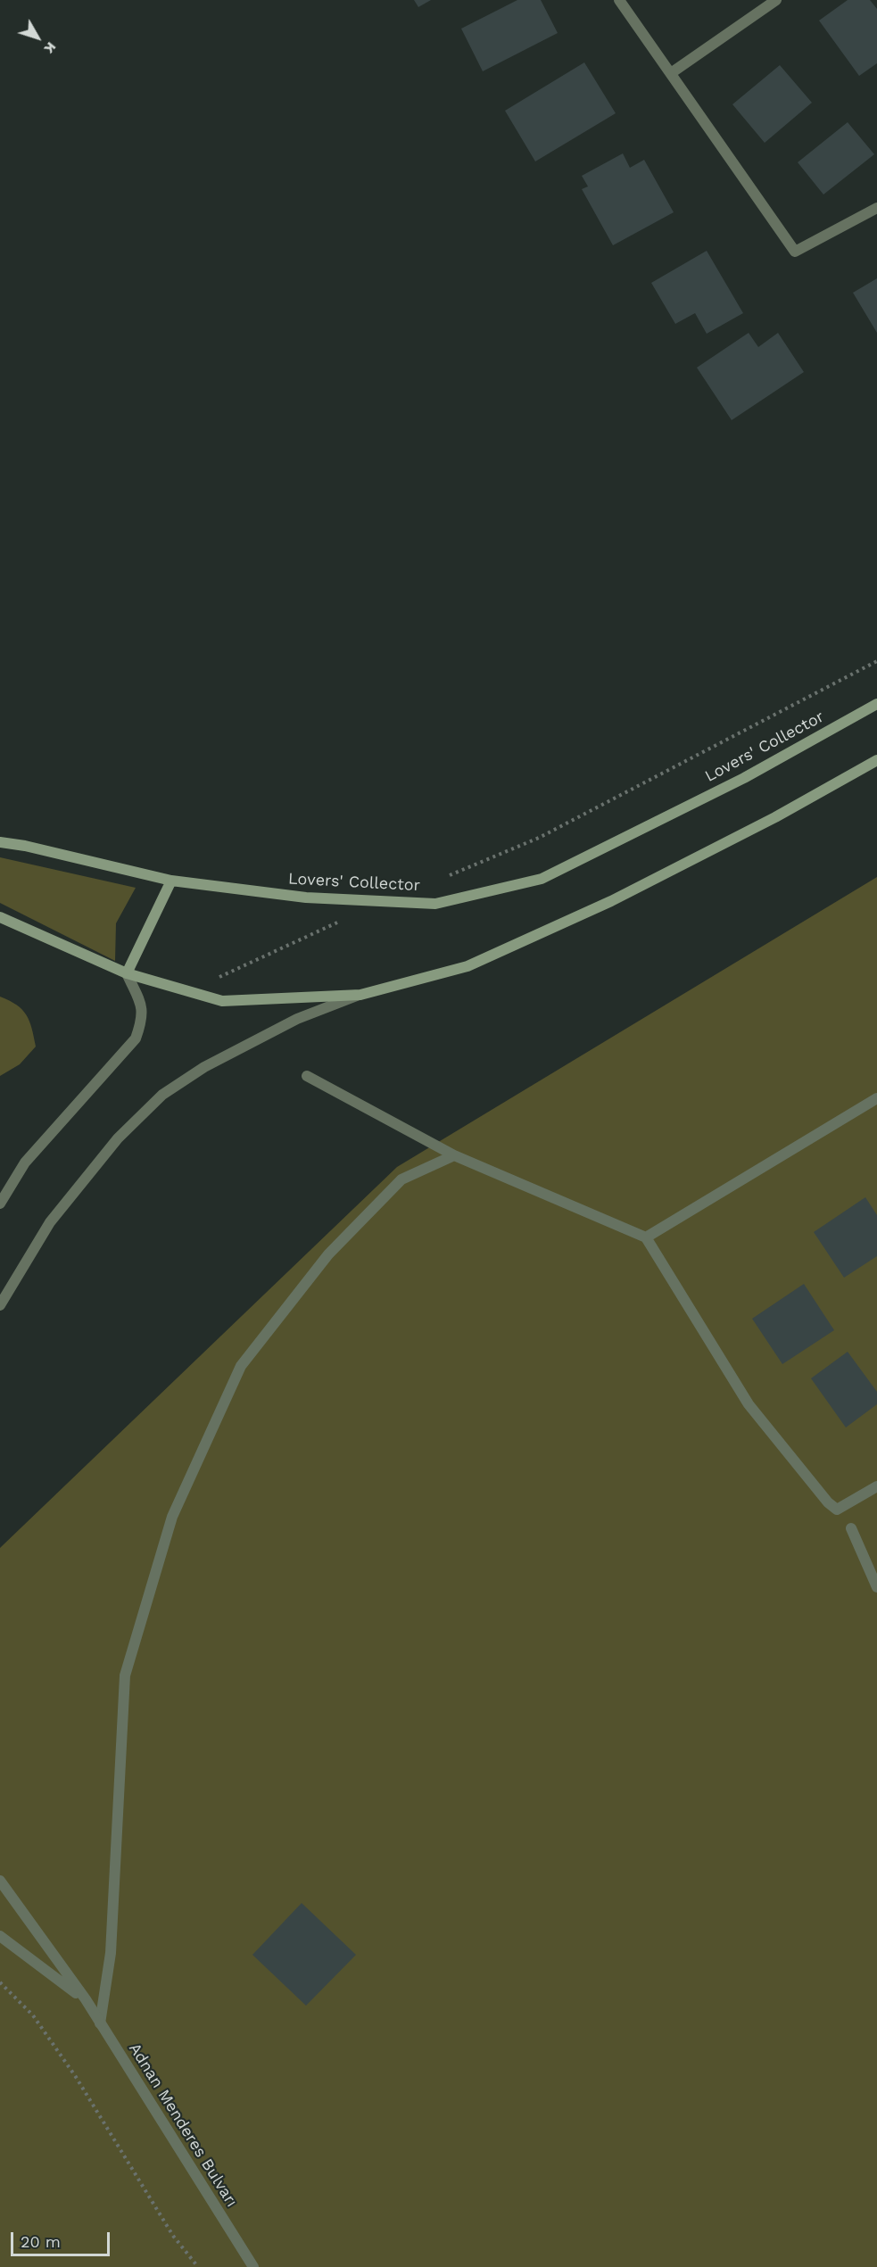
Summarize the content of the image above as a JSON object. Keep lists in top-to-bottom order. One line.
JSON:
{"streets":{"main road":["Lovers' Collector"],"street":["Adnan Menderes Bulvarı"]},"scale_bar":"20 m","north":"bottom right"}
